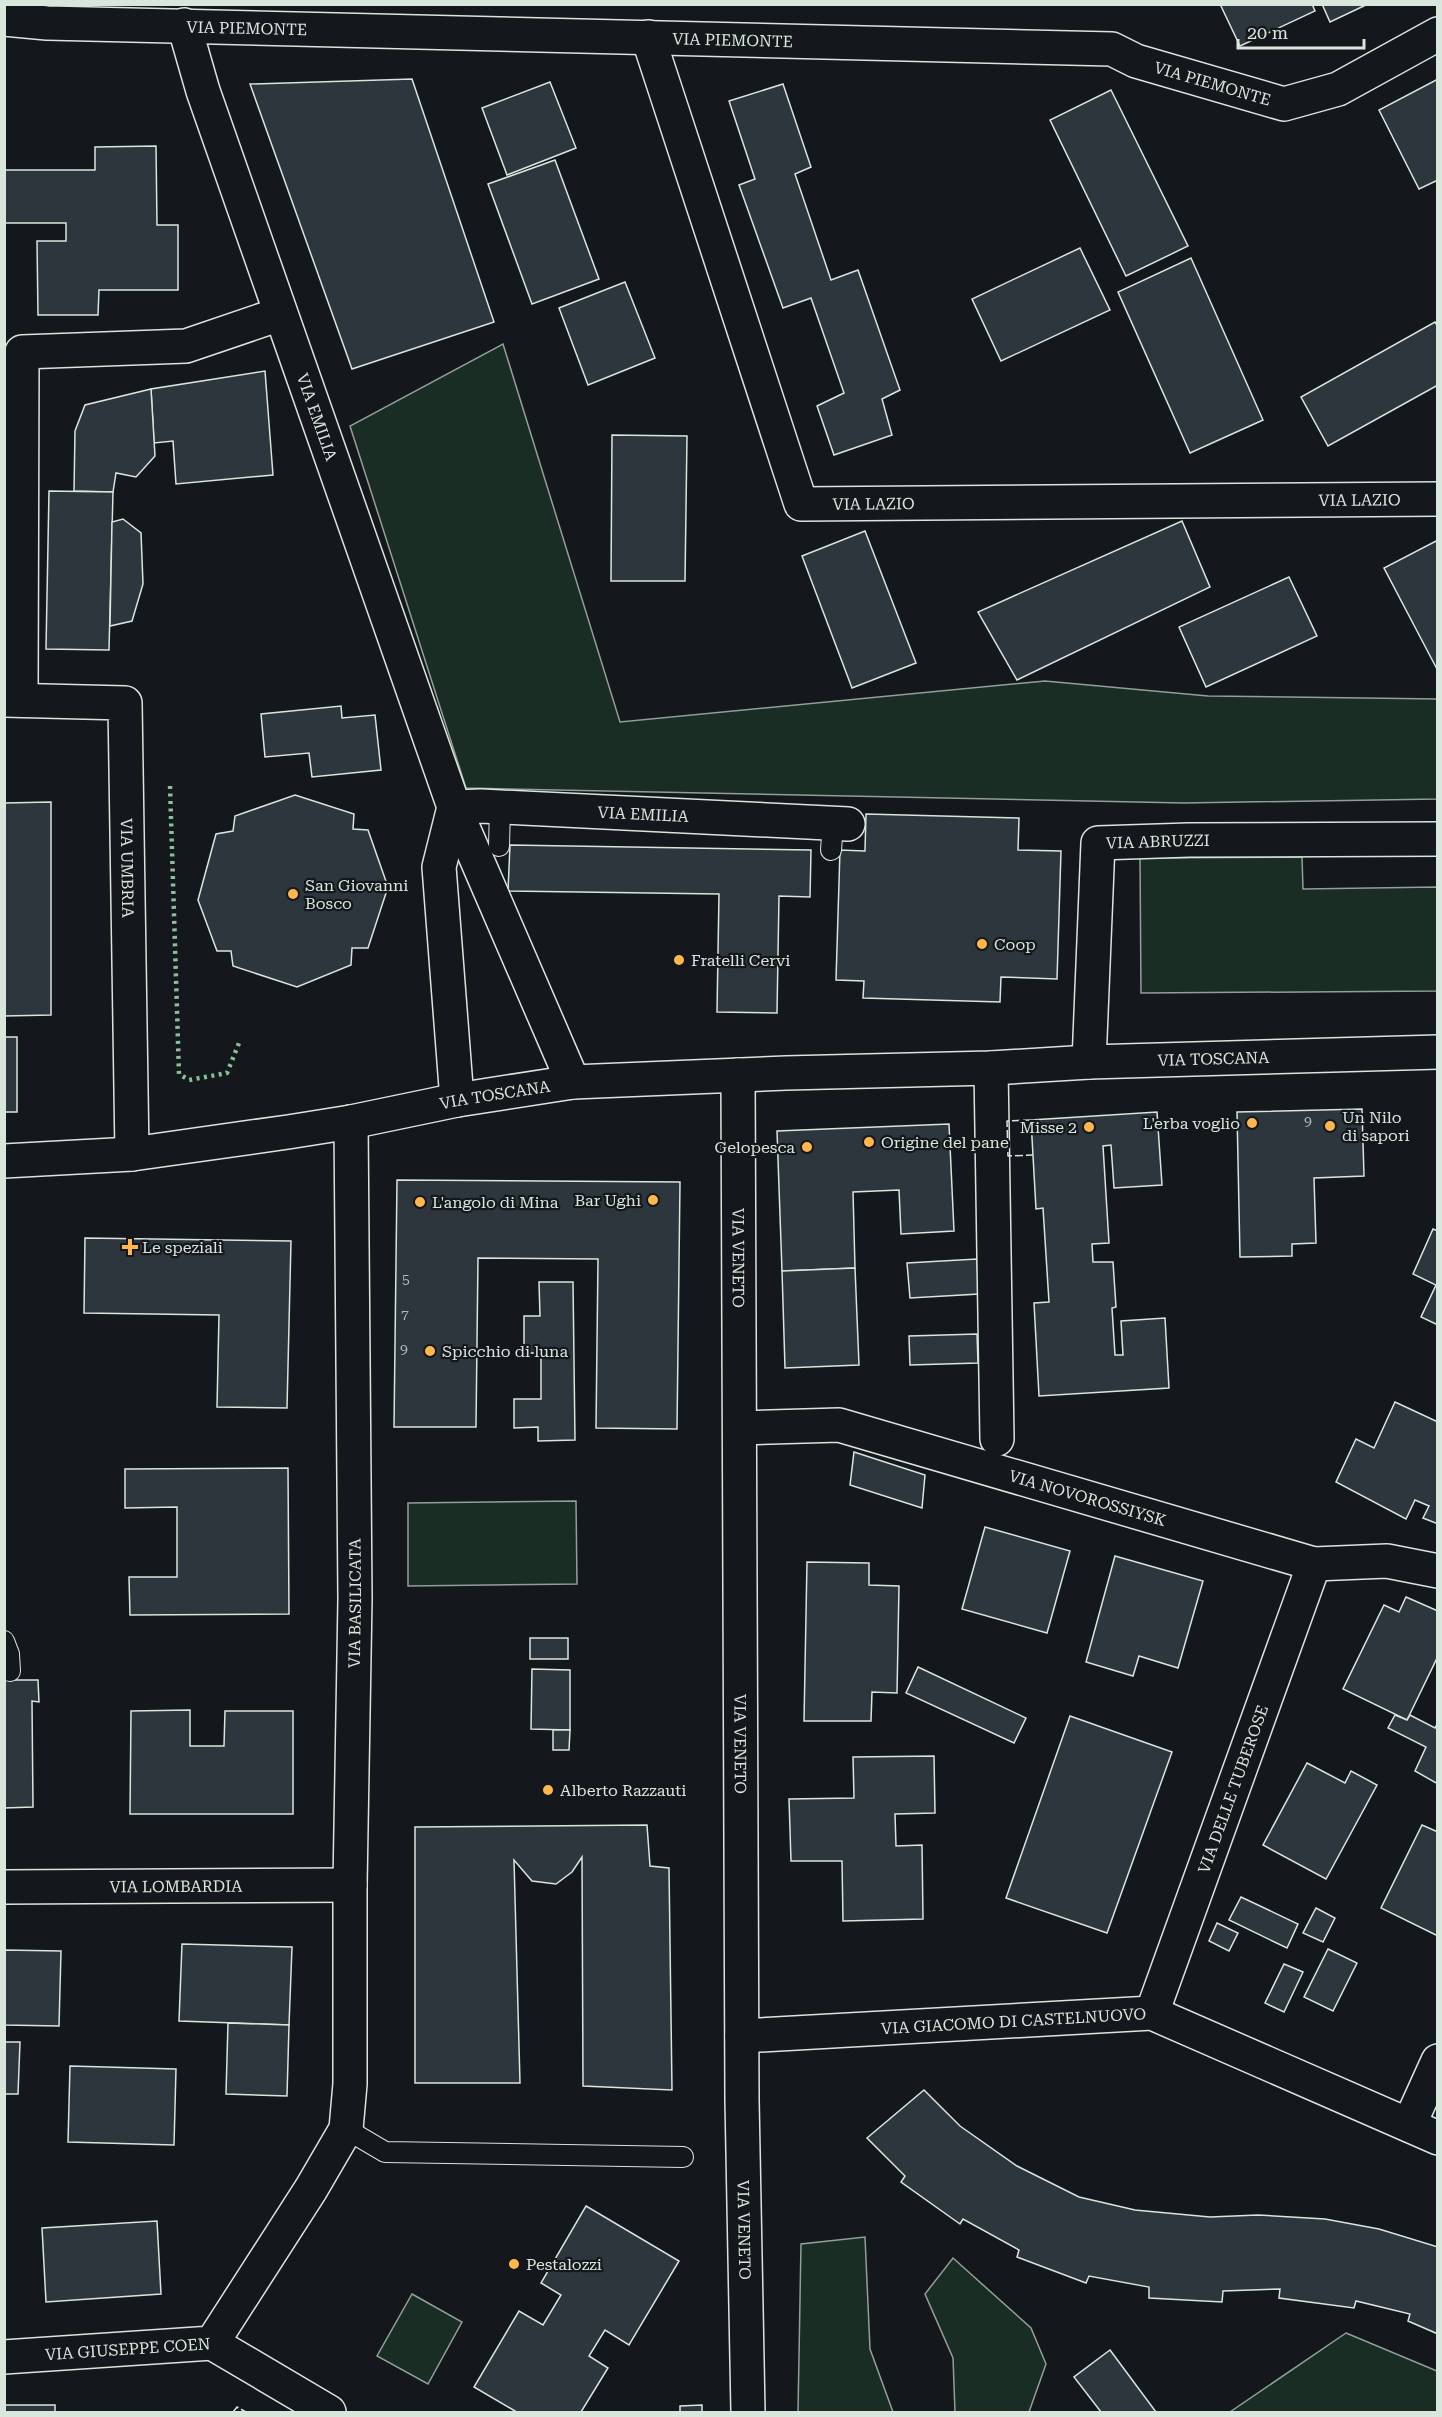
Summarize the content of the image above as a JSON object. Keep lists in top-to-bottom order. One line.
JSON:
{"streets":{"street":["VIA PIEMONTE","VIA EMILIA","VIA LAZIO","VIA ABRUZZI","VIA UMBRIA","VIA TOSCANA","VIA VENETO","VIA NOVOROSSIYSK","VIA BASILICATA","VIA DELLE TUBEROSE","VIA LOMBARDIA","VIA GIACOMO DI CASTELNUOVO","VIA GIUSEPPE COEN"]},"crossings":[["VIA PIEMONTE","VIA EMILIA"],["VIA PIEMONTE","VIA LAZIO"],["VIA EMILIA","VIA TOSCANA"],["VIA ABRUZZI","VIA TOSCANA"],["VIA UMBRIA","VIA TOSCANA"],["VIA TOSCANA","VIA VENETO"],["VIA TOSCANA","VIA BASILICATA"],["VIA VENETO","VIA NOVOROSSIYSK"],["VIA VENETO","VIA GIACOMO DI CASTELNUOVO"],["VIA NOVOROSSIYSK","VIA DELLE TUBEROSE"],["VIA BASILICATA","VIA LOMBARDIA"],["VIA BASILICATA","VIA GIUSEPPE COEN"],["VIA DELLE TUBEROSE","VIA GIACOMO DI CASTELNUOVO"]],"places":{"other":["San Giovanni Bosco","Coop","Fratelli Cervi","L'erba voglio","Un Nilo di sapori","Misse 2","Origine del pane","Gelopesca","Bar Ughi","L'angolo di Mina","Spicchio di luna","Alberto Razzauti","Pestalozzi"],"health":["Le speziali"]},"house_numbers":["9","5","7","9"],"scale_bar":"20 m"}
